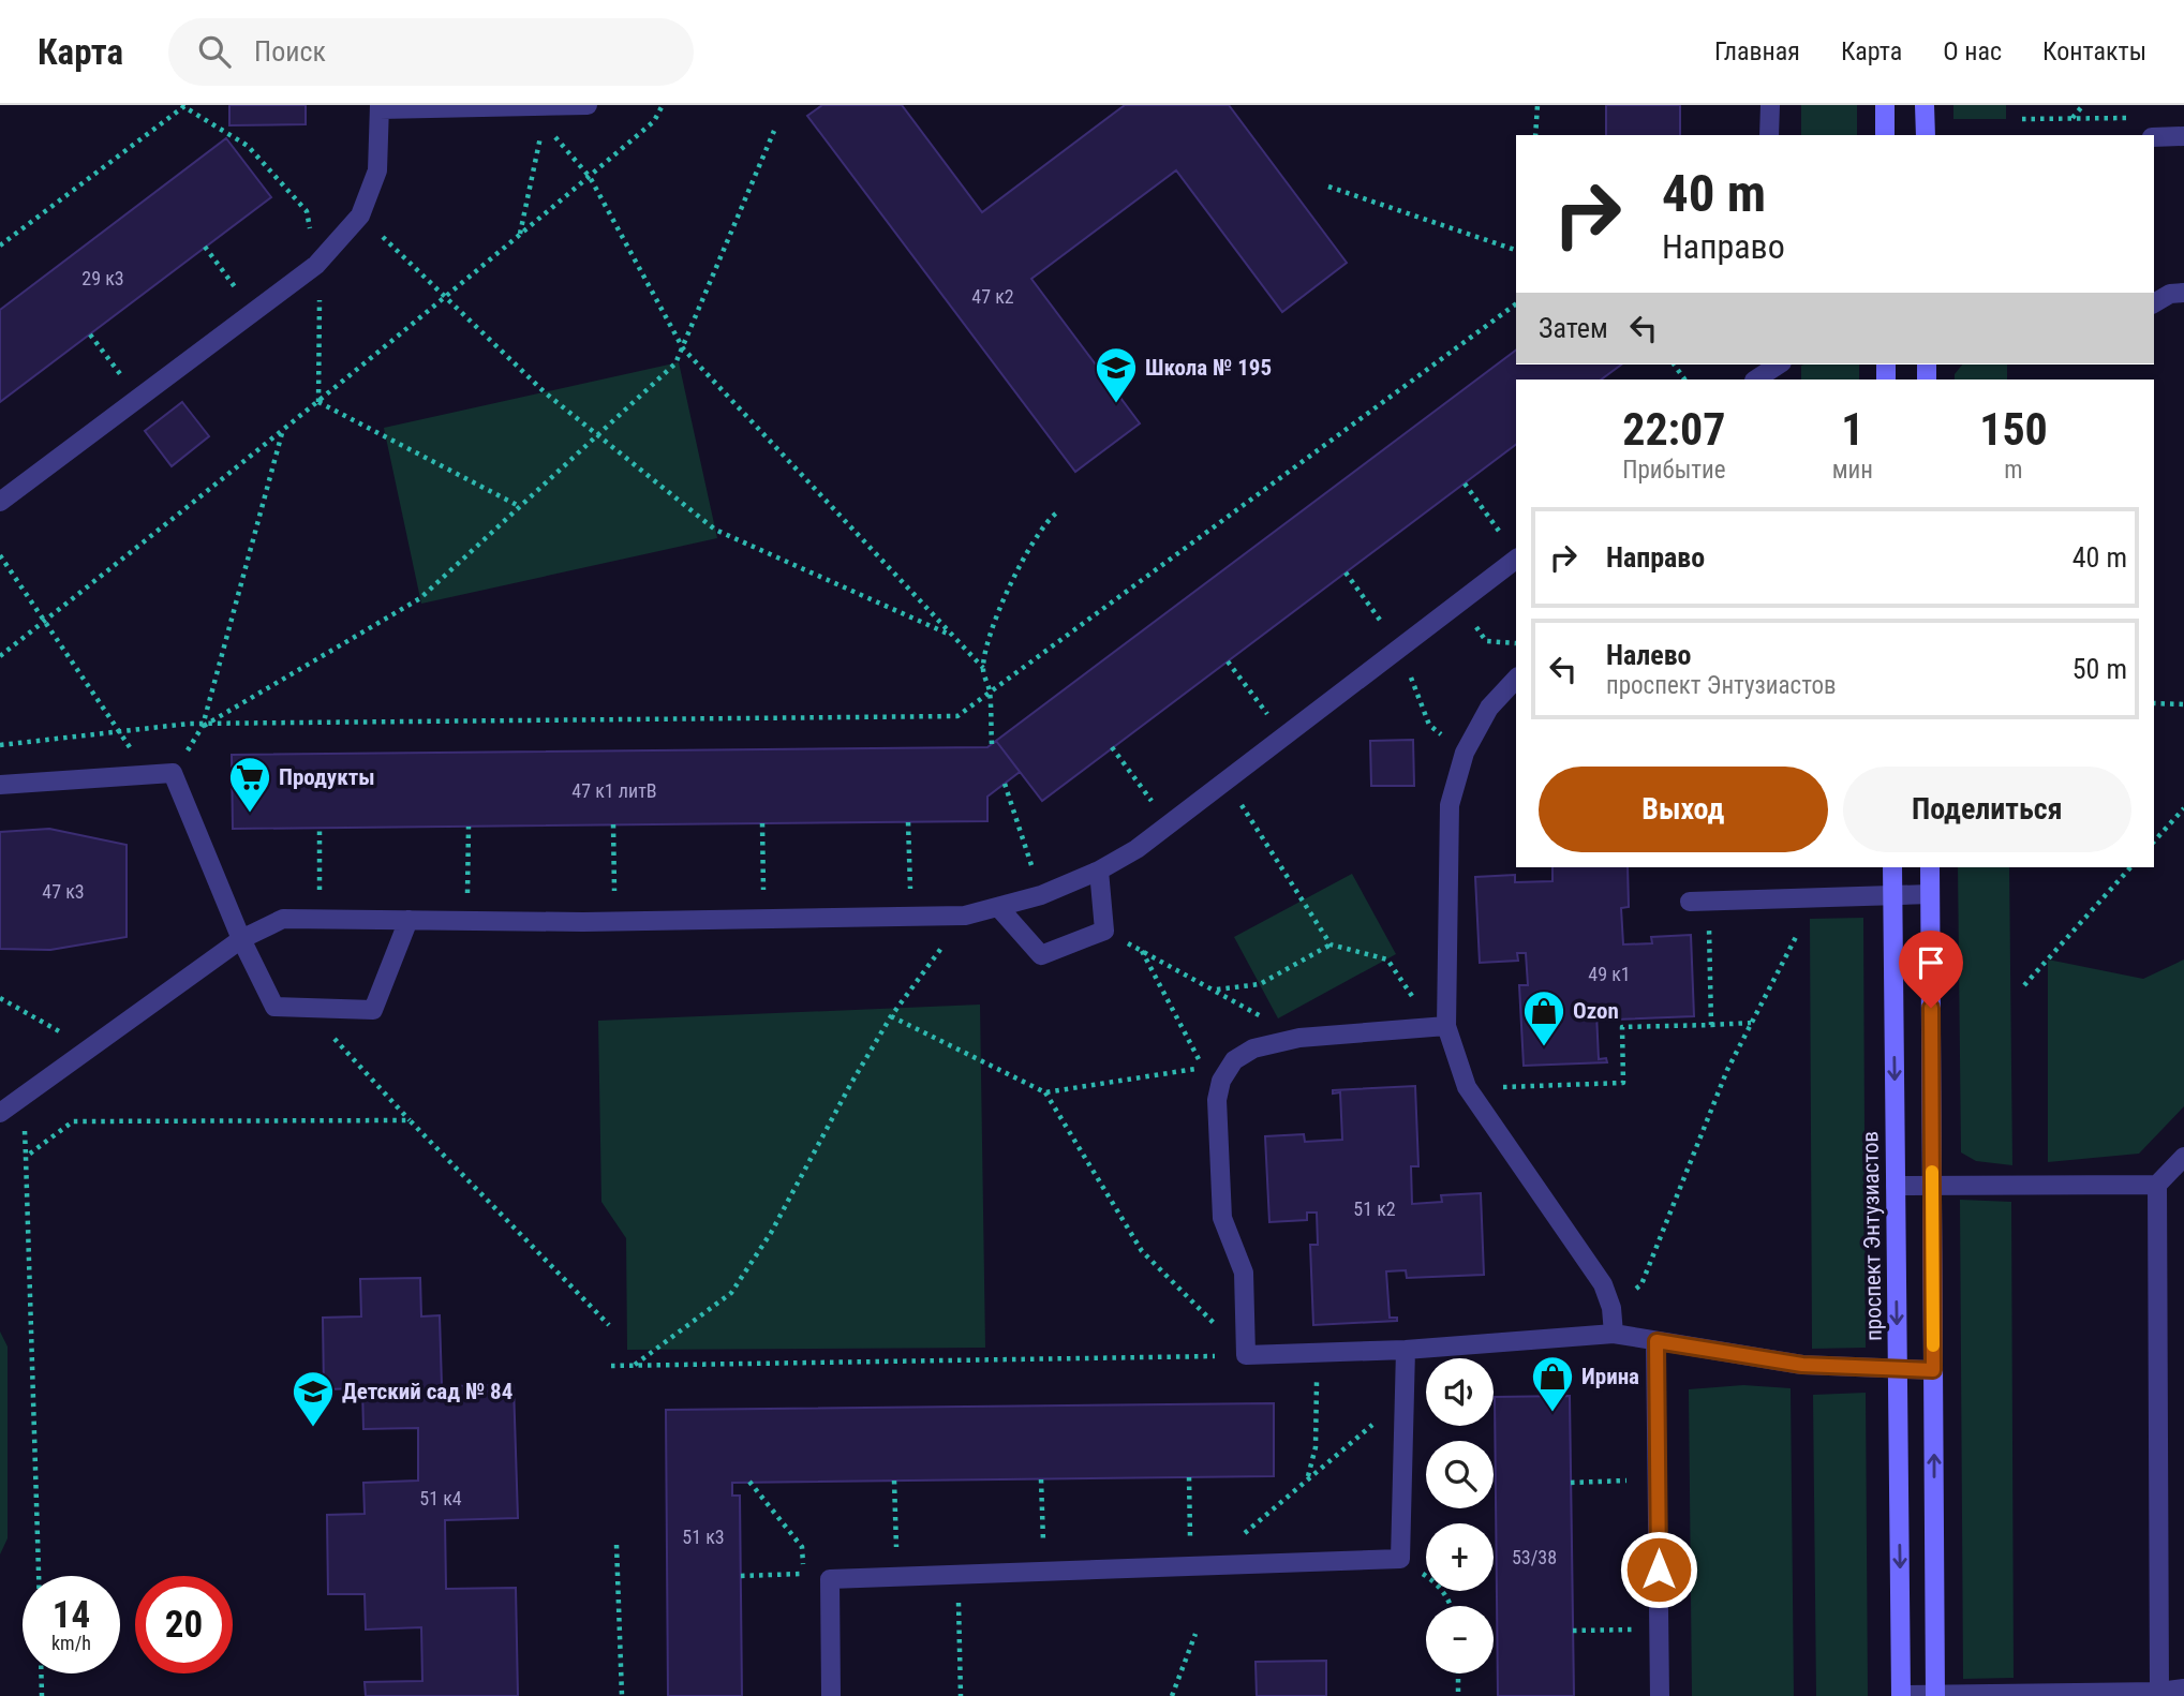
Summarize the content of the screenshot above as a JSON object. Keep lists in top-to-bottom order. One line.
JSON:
{"streets":{"street":["проспект Энтузиастов"]},"places":{"school or university":["Школа № 195","Детский сад № 84"],"supermarket":["Продукты"],"shop":["Ozon","Ирина"]},"house_numbers":["29 к3","47 к2","47 к1 литВ","47 к3","49 к1","51 к2","51 к4","51 к3","53/38"],"page":{"header":"Карта","search":"Поиск","nav":["Главная","Карта","О нас","Контакты"],"turn":["40 m","Направо"],"then":"Затем","eta":["22:07","Прибытие","1","мин","150","m"],"list":[{"name":"Направо","value":"40 m"},{"name":"Налево","note":"проспект Энтузиастов","value":"50 m"}],"buttons":["Выход","Поделиться"],"map_buttons":["+","−"],"speed":"14 km/h","limit":"20"}}
